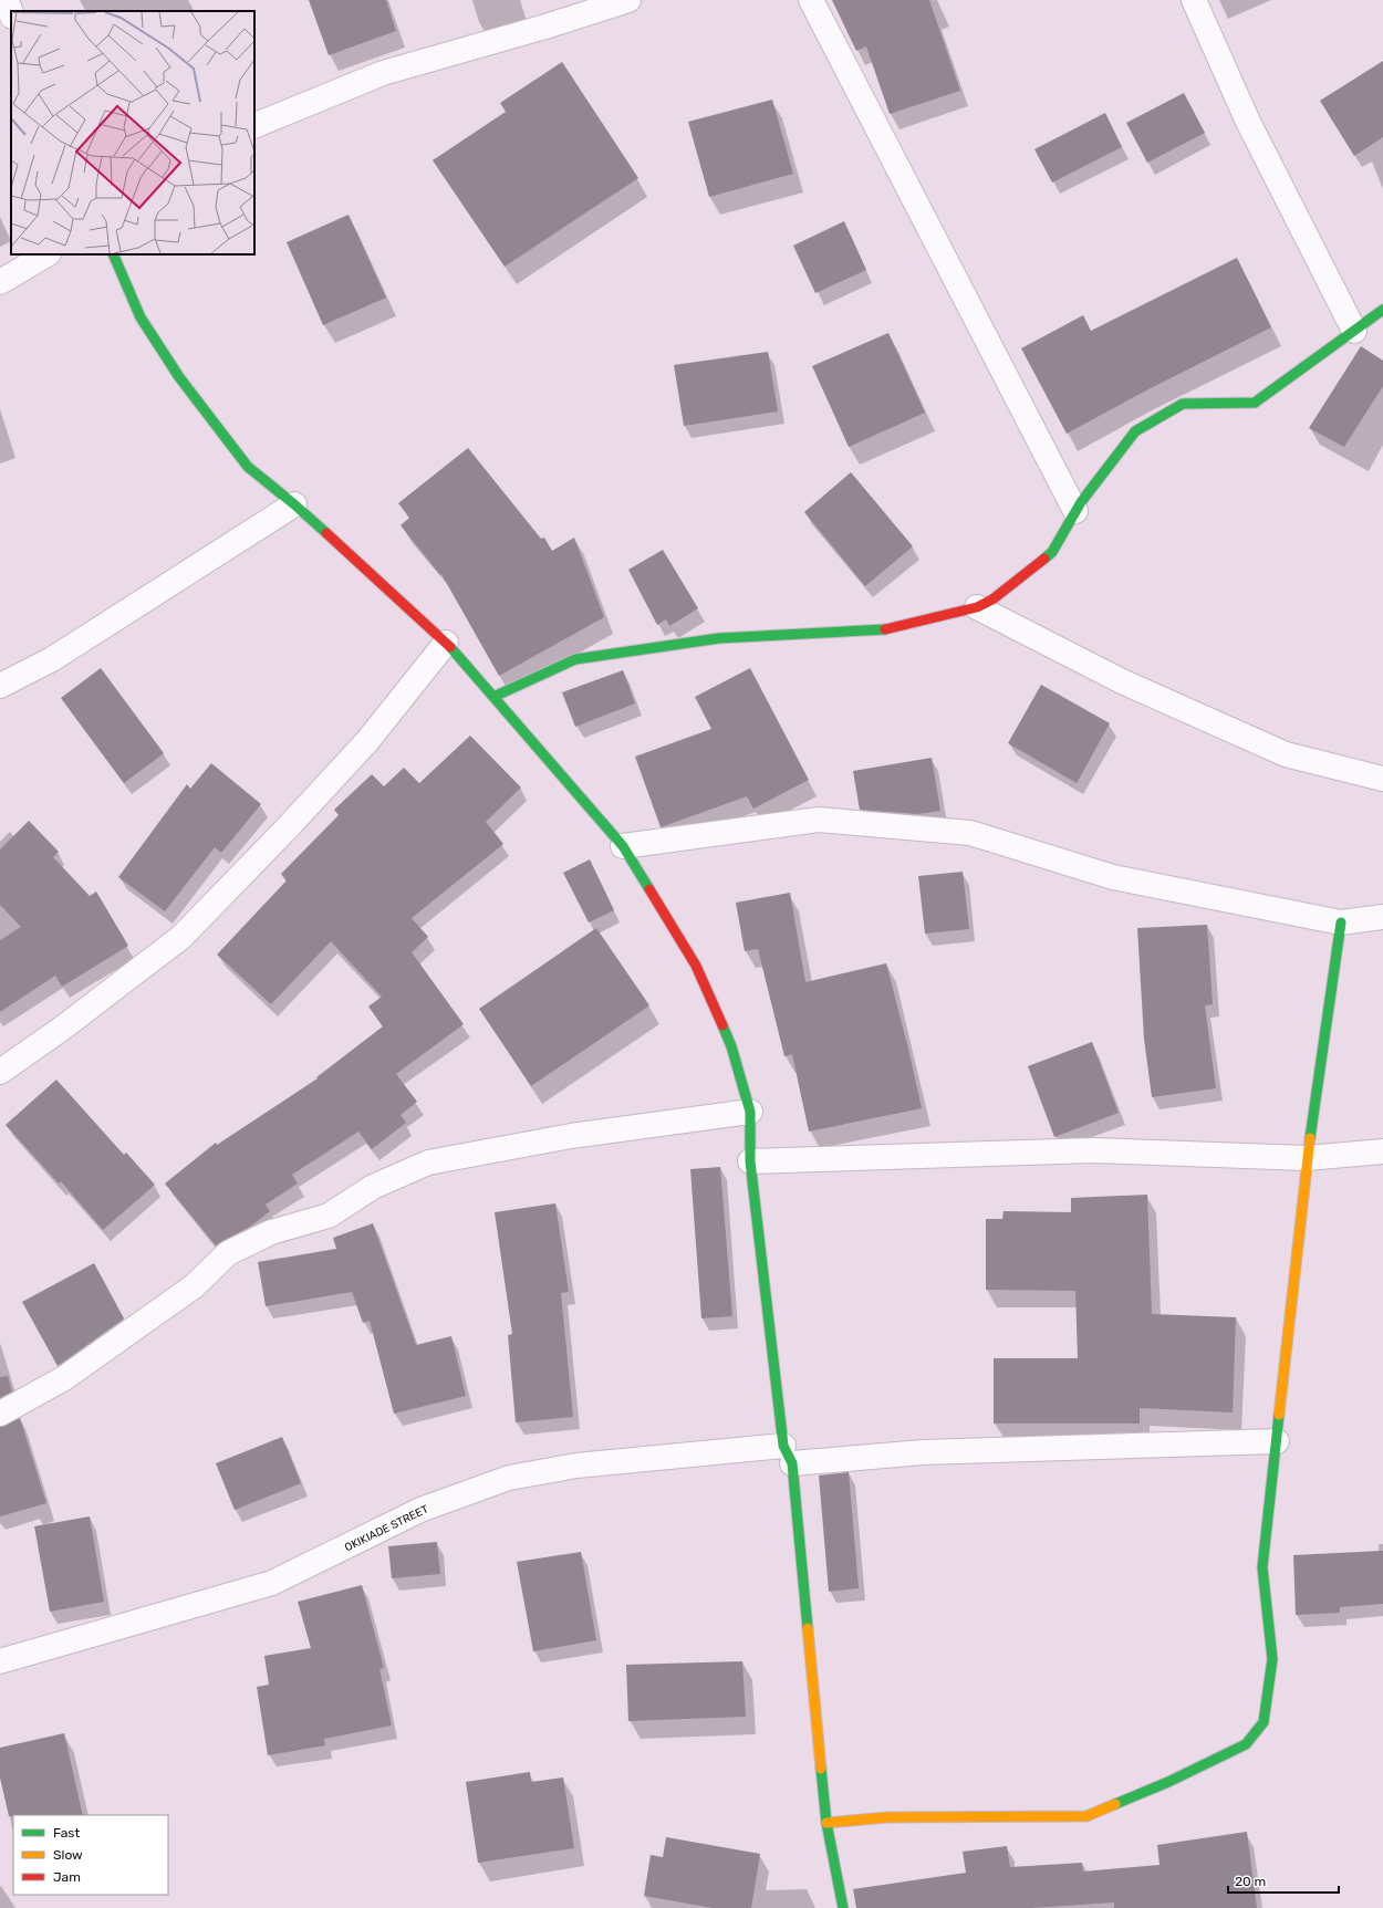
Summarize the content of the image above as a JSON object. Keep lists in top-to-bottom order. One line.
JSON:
{"streets":{"street":["OKIKIADE STREET"]},"legend":["Fast","Slow","Jam"],"scale_bar":"20 m"}
